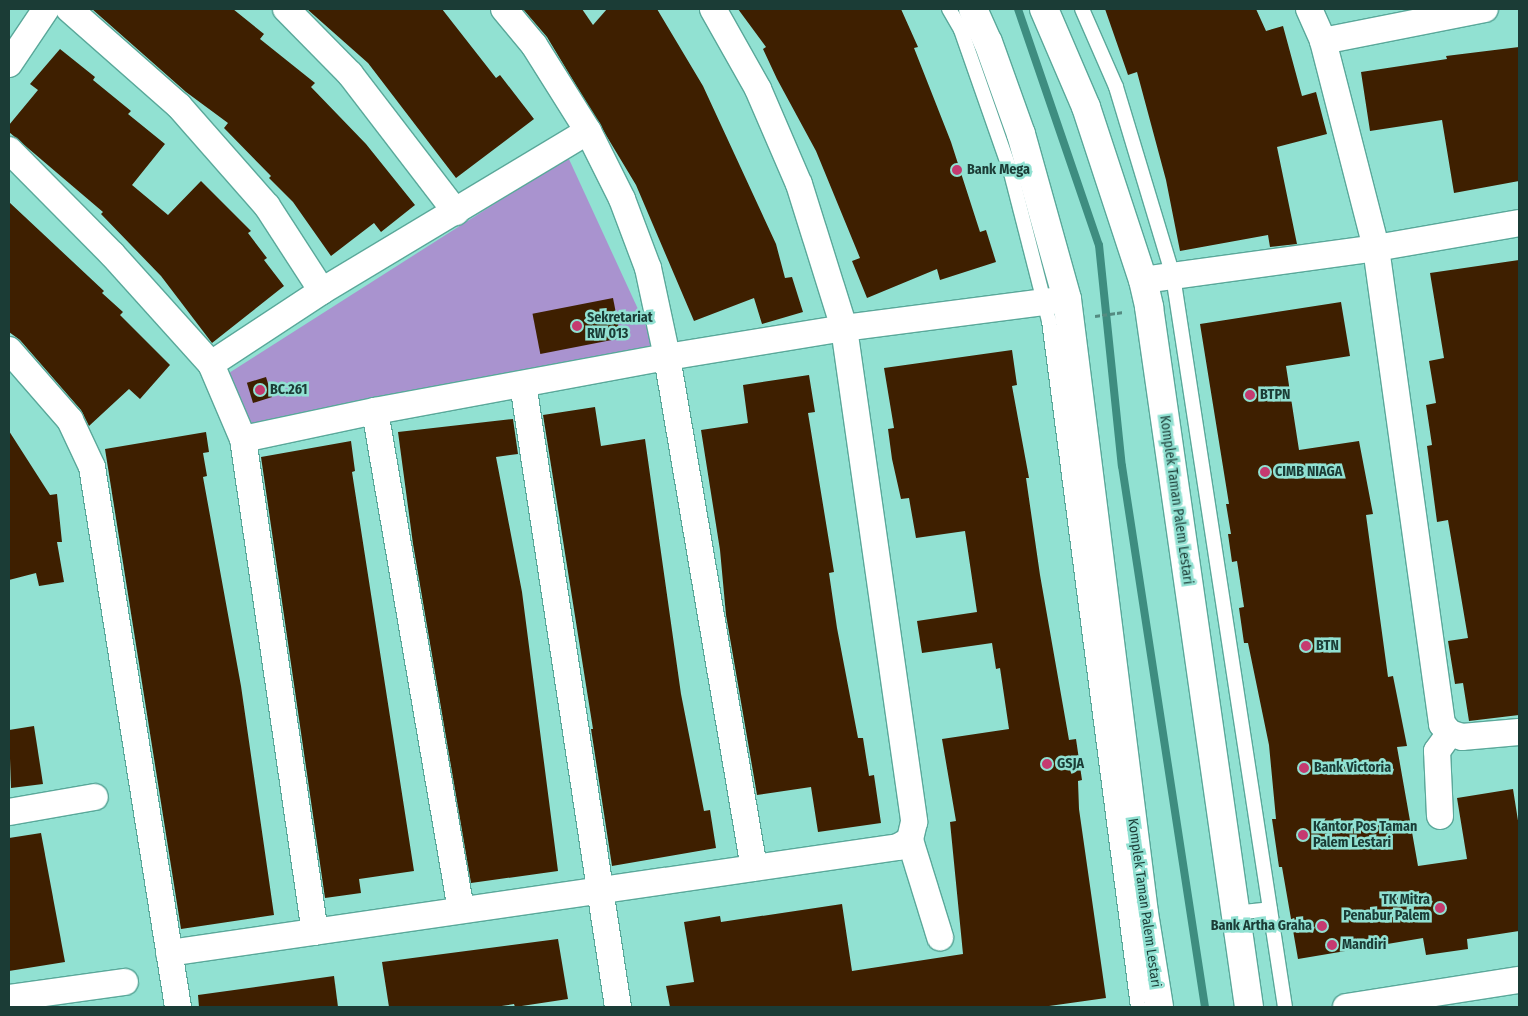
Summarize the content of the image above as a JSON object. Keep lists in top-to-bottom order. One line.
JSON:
{"streets":{"street":["Komplek Taman Palem Lestari"]},"places":["Bank Mega","Sekretariat RW 013","BC.261","BTPN","CIMB NIAGA","BTN","GSJA","Bank Victoria","Kantor Pos Taman Palem Lestari","TK Mitra Penabur Palem","Bank Artha Graha","Mandiri"]}
